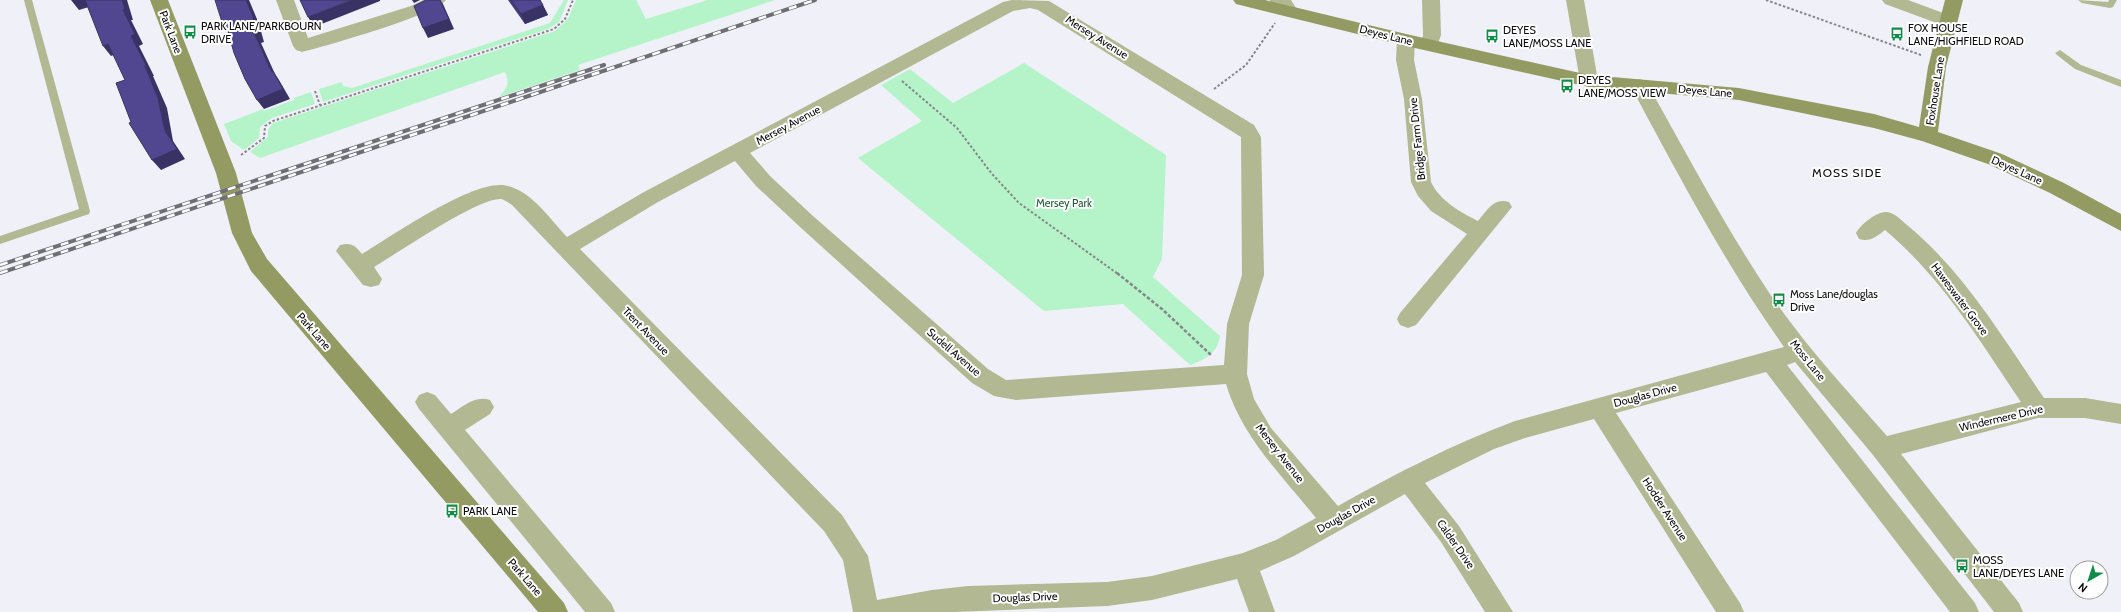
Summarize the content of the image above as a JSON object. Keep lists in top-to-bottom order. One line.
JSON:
{"streets":{"street":["Park Lane","Deyes Lane","Mersey Avenue","Foxhouse Lane","Bridge Farm Drive","Haweswater Grove","Trent Avenue","Sudell Avenue","Moss Lane","Douglas Drive","Windermere Drive","Hodder Avenue","Calder Drive"]},"crossings":[["Deyes Lane","Foxhouse Lane"],["Deyes Lane","Bridge Farm Drive"],["Deyes Lane","Moss Lane"],["Mersey Avenue","Trent Avenue"],["Mersey Avenue","Sudell Avenue"],["Mersey Avenue","Douglas Drive"],["Haweswater Grove","Windermere Drive"],["Moss Lane","Douglas Drive"],["Moss Lane","Windermere Drive"],["Douglas Drive","Hodder Avenue"],["Douglas Drive","Calder Drive"]],"districts":["MOSS SIDE"],"parks":["Mersey Park"],"places":{"bus stop":["PARK LANE/PARKBOURN DRIVE","FOX HOUSE LANE/HIGHFIELD ROAD","DEYES LANE/MOSS LANE","DEYES LANE/MOSS VIEW","Moss Lane/douglas Drive","PARK LANE","MOSS LANE/DEYES LANE"]},"north":"bottom left"}
